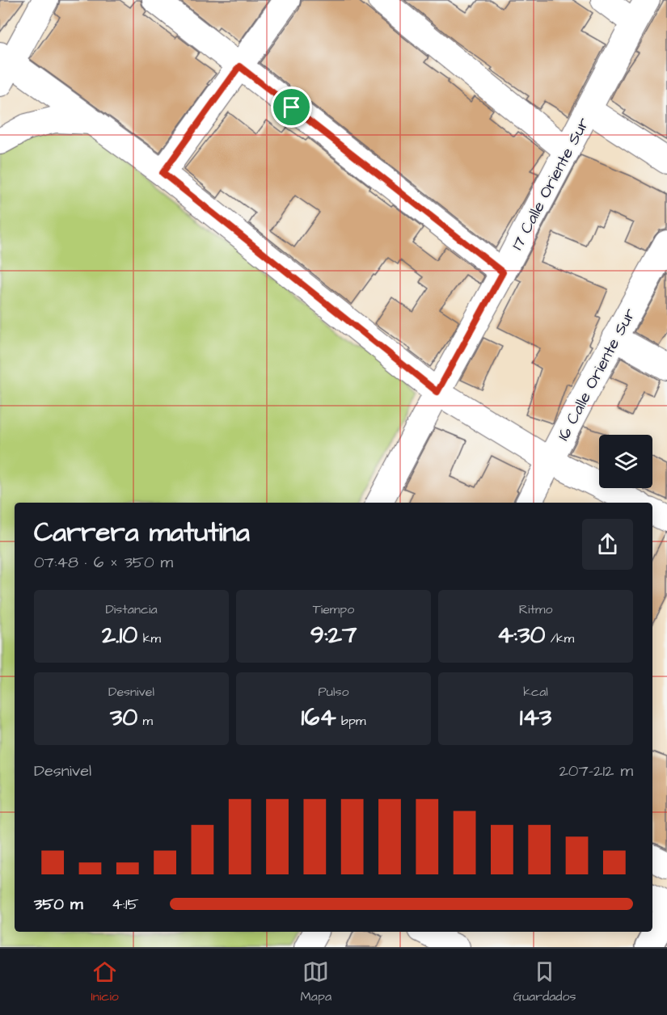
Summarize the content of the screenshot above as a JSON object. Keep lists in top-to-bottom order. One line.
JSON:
{"streets":{"street":["17 Calle Oriente Sur","16 Calle Oriente Sur"]},"page":{"heading":["Carrera matutina","07:48 · 6 × 350 m"],"stats":[["Distancia","2.10 km"],["Tiempo","9:27"],["Ritmo","4:30 /km"],["Desnivel","30 m"],["Pulso","164 bpm"],["kcal","143"]],"chart":["Desnivel","207–212 m"],"list":[{"name":"350 m","note":"4:15"}],"tabs":["Inicio","Mapa","Guardados"]}}
